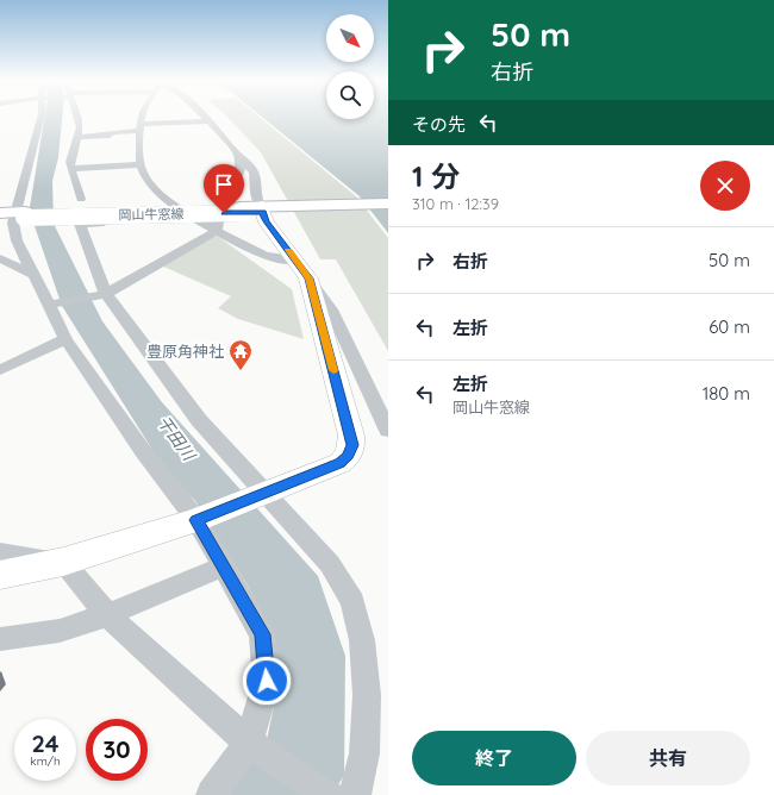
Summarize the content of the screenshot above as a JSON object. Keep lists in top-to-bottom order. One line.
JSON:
{"streets":{"main road":["岡山牛窓線"]},"water":["干田川"],"places":{"temple":["豊原角神社"]},"north":"bottom right","page":{"turn":["50 m","右折"],"then":"その先","heading":["1 分","310 m · 12:39"],"list":[{"name":"右折","value":"50 m"},{"name":"左折","value":"60 m"},{"name":"左折","note":"岡山牛窓線","value":"180 m"}],"speed":"24 km/h","limit":"30","buttons":["終了","共有"]}}
